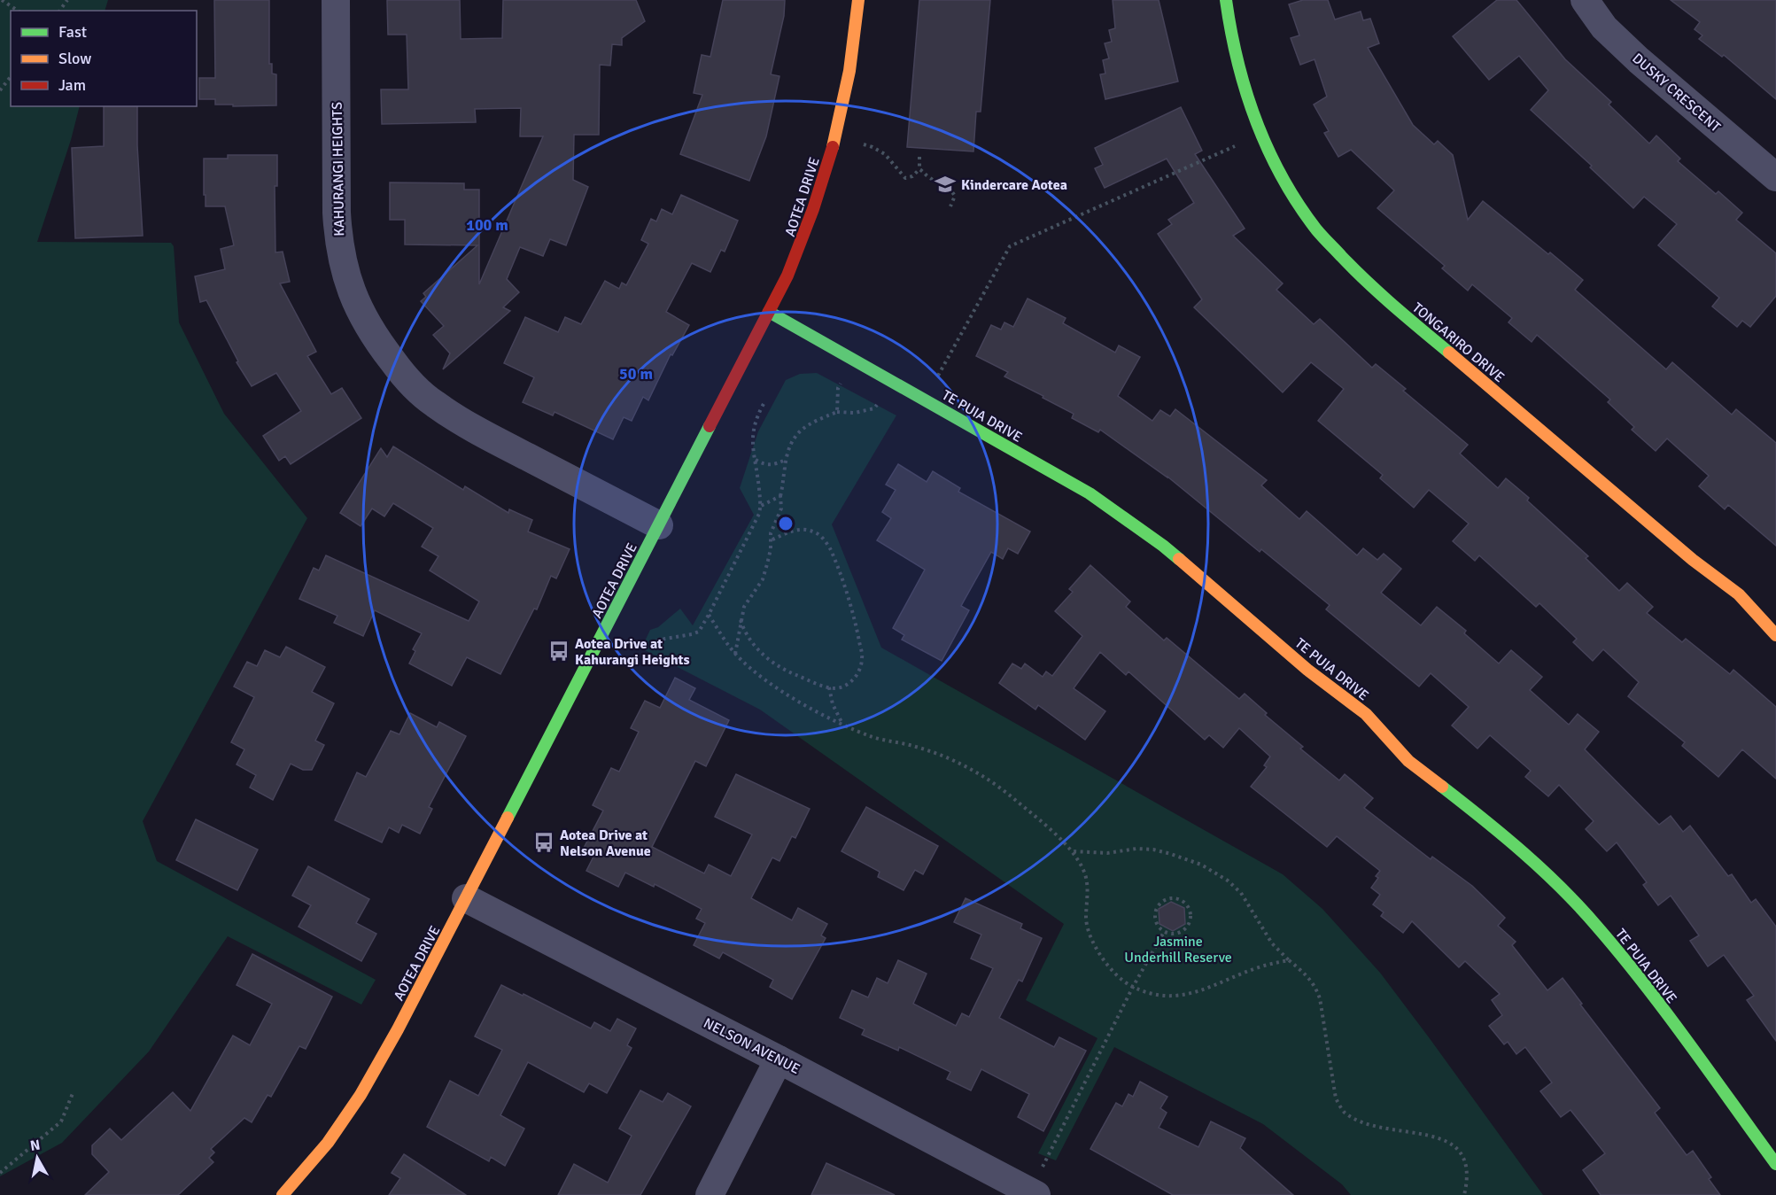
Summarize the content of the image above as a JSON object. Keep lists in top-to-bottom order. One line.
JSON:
{"streets":{"street":["DUSKY CRESCENT","KAHURANGI HEIGHTS","AOTEA DRIVE","TONGARIRO DRIVE","TE PUIA DRIVE","NELSON AVENUE"]},"crossings":[["KAHURANGI HEIGHTS","AOTEA DRIVE"],["AOTEA DRIVE","TE PUIA DRIVE"],["AOTEA DRIVE","NELSON AVENUE"]],"parks":["Jasmine Underhill Reserve"],"places":{"school or university":["Kindercare Aotea"],"bus stop":["Aotea Drive at Kahurangi Heights","Aotea Drive at Nelson Avenue"]},"legend":["Fast","Slow","Jam"],"north":"top","rings":["100 m","50 m"]}
